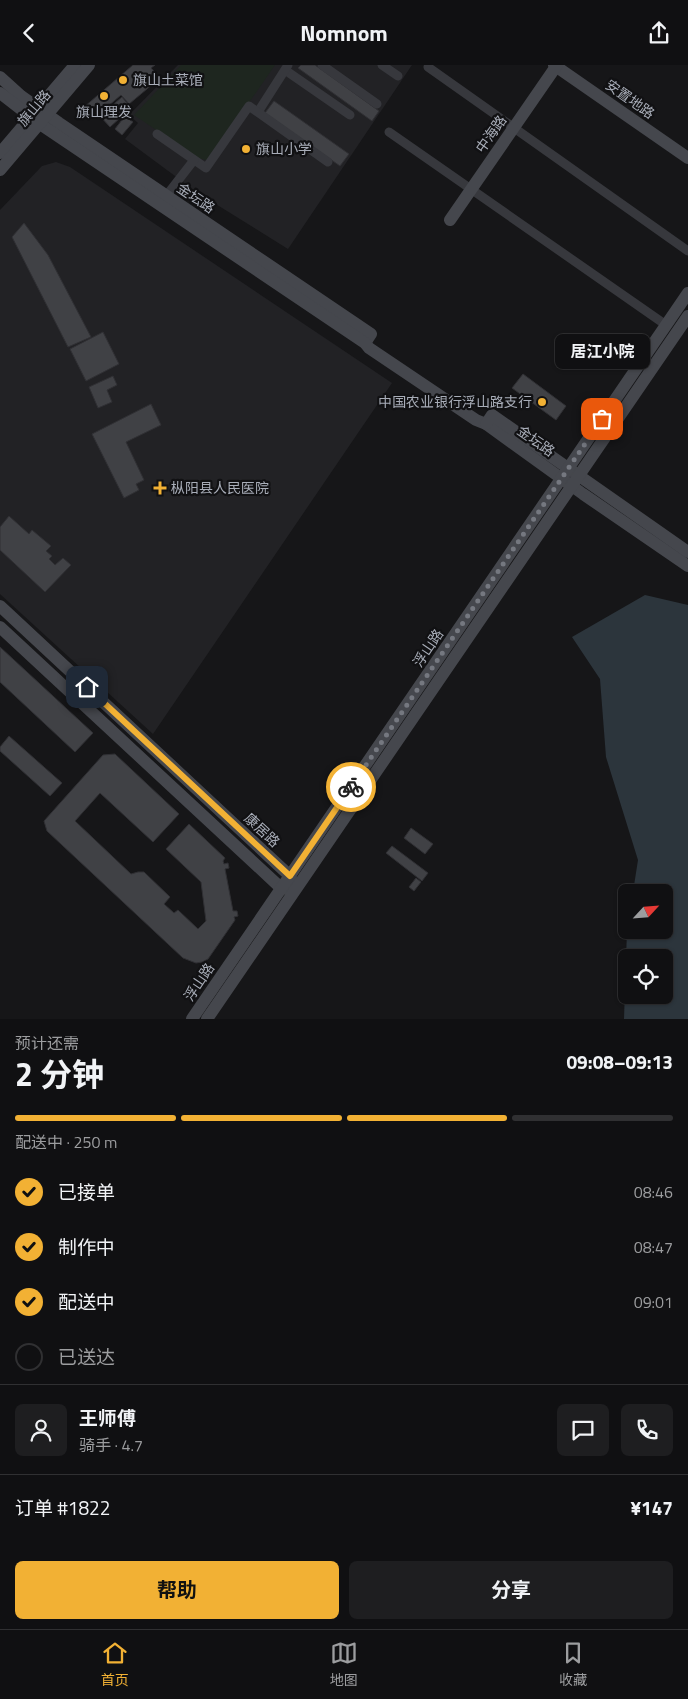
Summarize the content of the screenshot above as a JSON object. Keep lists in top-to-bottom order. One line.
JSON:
{"streets":{"main road":["安置地路","旗山路","中海路","金坛路","浮山路","康居路"]},"crossings":[["安置地路","中海路"],["旗山路","金坛路"],["金坛路","浮山路"],["浮山路","康居路"]],"places":{"other":["旗山土菜馆","旗山理发","旗山小学","中国农业银行浮山路支行","居江小院"],"health":["枞阳县人民医院"]},"north":"top right","page":{"header":"Nomnom","bubble":"居江小院","heading":["2 分钟","预计还需","09:08–09:13"],"panel":["王师傅","骑手 · 4.7","订单 #1822","¥147"],"bar":"配送中 · 250 m","list":[["已接单","08:46"],["制作中","08:47"],["配送中","09:01"],"已送达"],"buttons":["帮助","分享"],"tabs":["首页","地图","收藏"]}}
